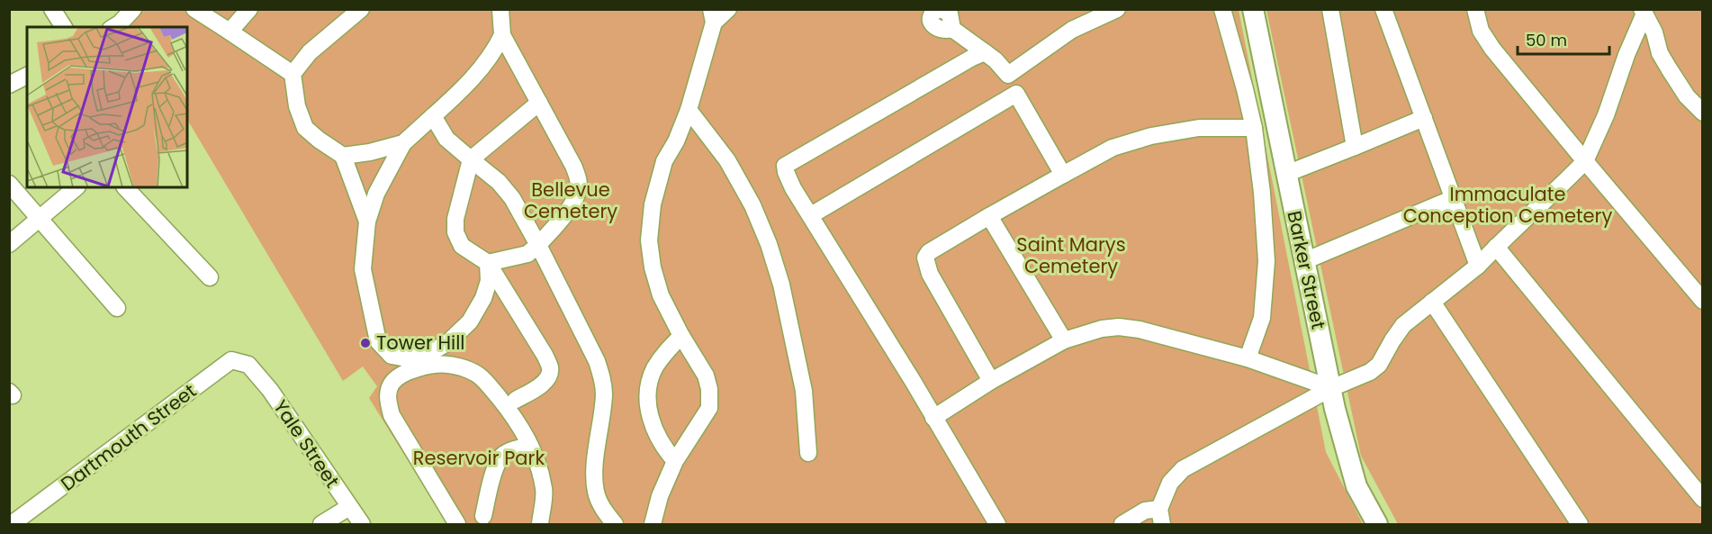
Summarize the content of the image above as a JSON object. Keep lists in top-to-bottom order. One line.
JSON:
{"streets":{"main road":["Barker Street"],"street":["Dartmouth Street","Yale Street"]},"crossings":[["Dartmouth Street","Yale Street"]],"parks":["Bellevue Cemetery","Immaculate Conception Cemetery","Saint Marys Cemetery","Reservoir Park"],"places":["Tower Hill"],"scale_bar":"50 m"}
